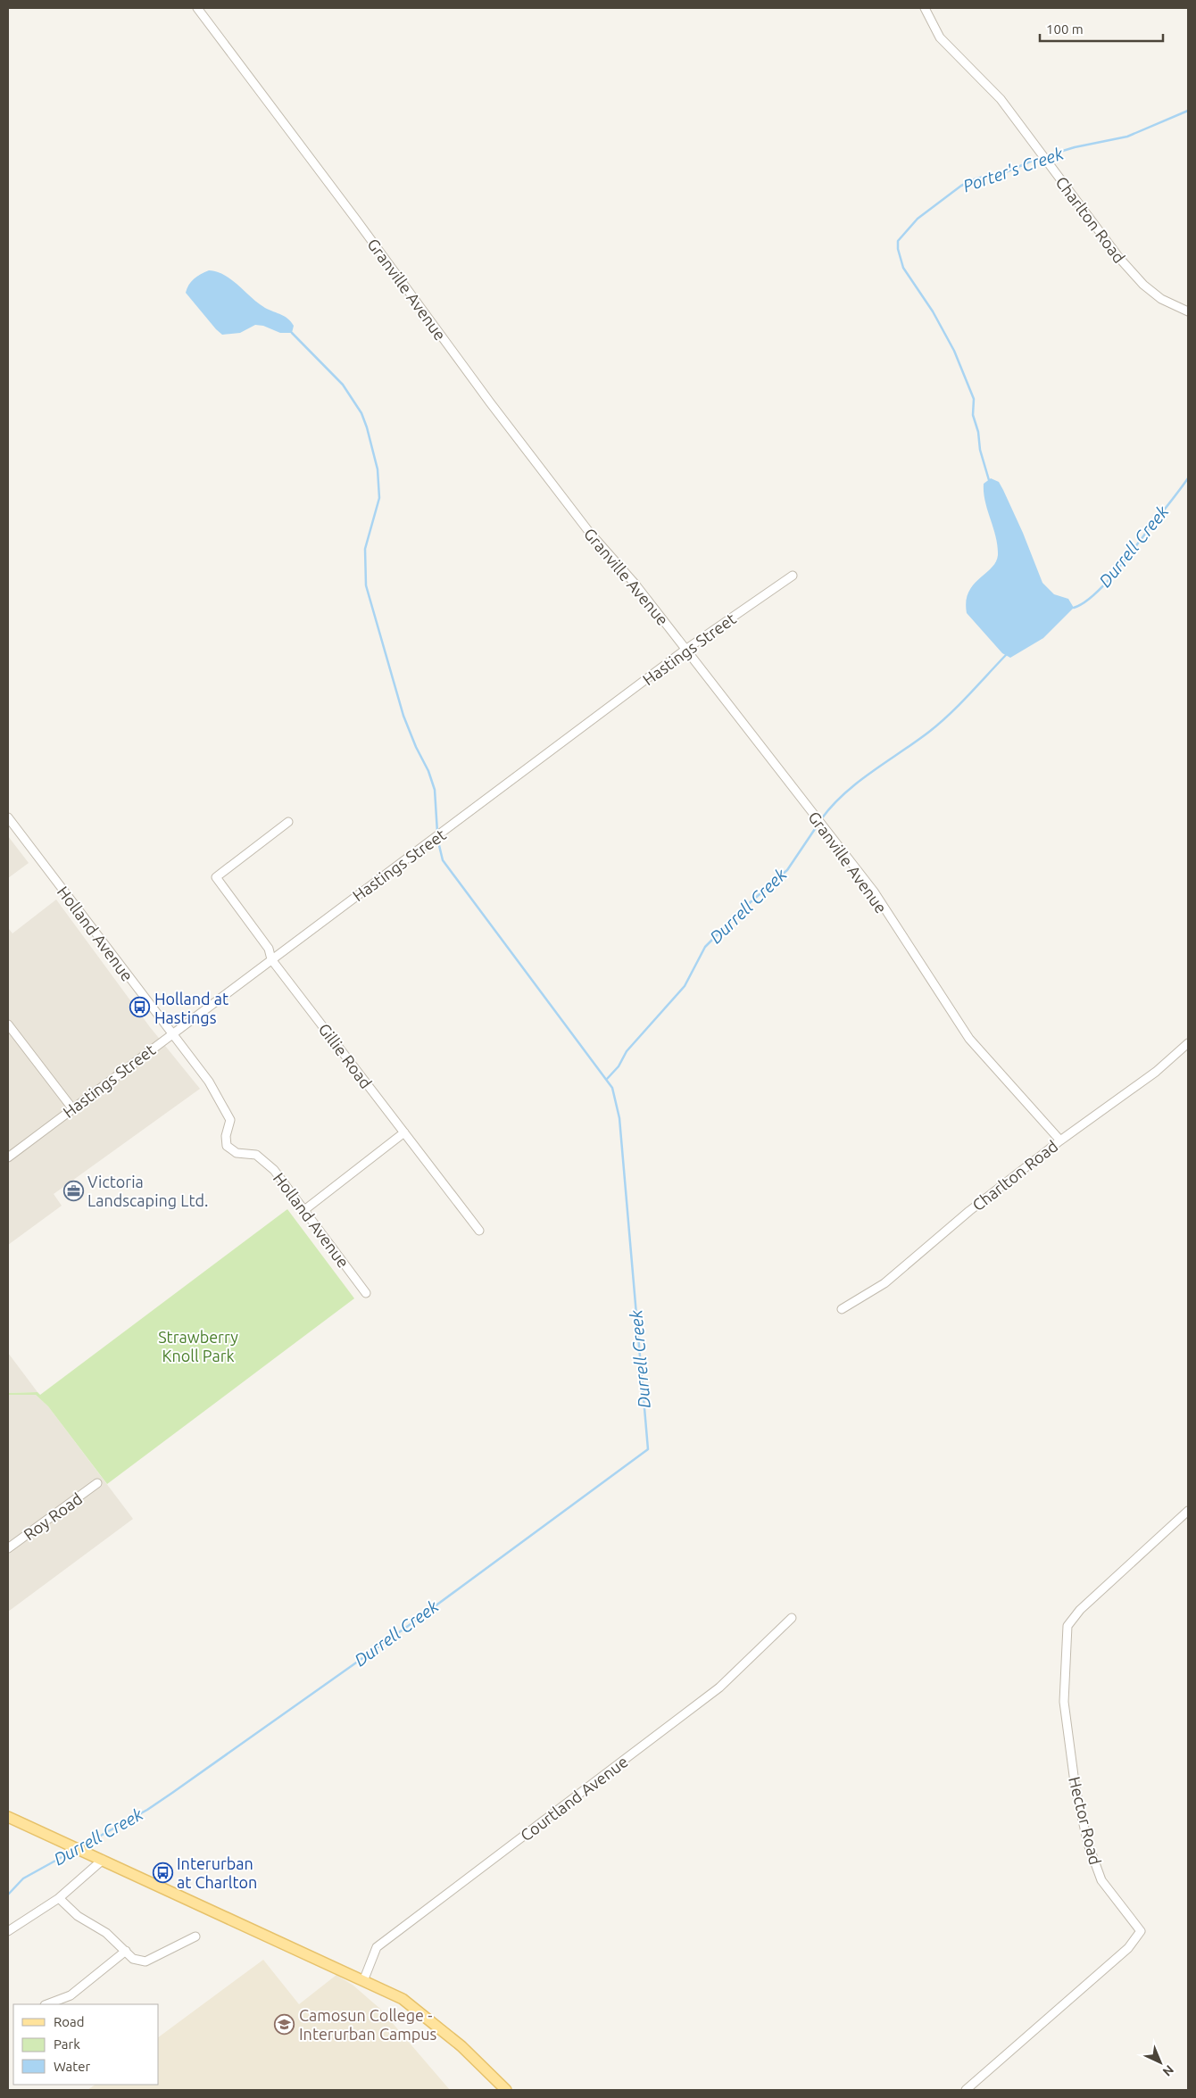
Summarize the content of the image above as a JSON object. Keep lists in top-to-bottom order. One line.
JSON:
{"streets":{"street":["Charlton Road","Granville Avenue","Hastings Street","Holland Avenue","Gillie Road","Roy Road","Courtland Avenue","Hector Road"]},"crossings":[["Charlton Road","Granville Avenue"],["Granville Avenue","Hastings Street"],["Hastings Street","Holland Avenue"],["Hastings Street","Gillie Road"]],"water":["Porter's Creek","Durrell Creek"],"parks":["Strawberry Knoll Park"],"places":{"bus stop":["Holland at Hastings","Interurban at Charlton"],"office":["Victoria Landscaping Ltd."],"school or university":["Camosun College - Interurban Campus"]},"legend":["Road","Park","Water"],"scale_bar":"100 m","north":"bottom right"}
